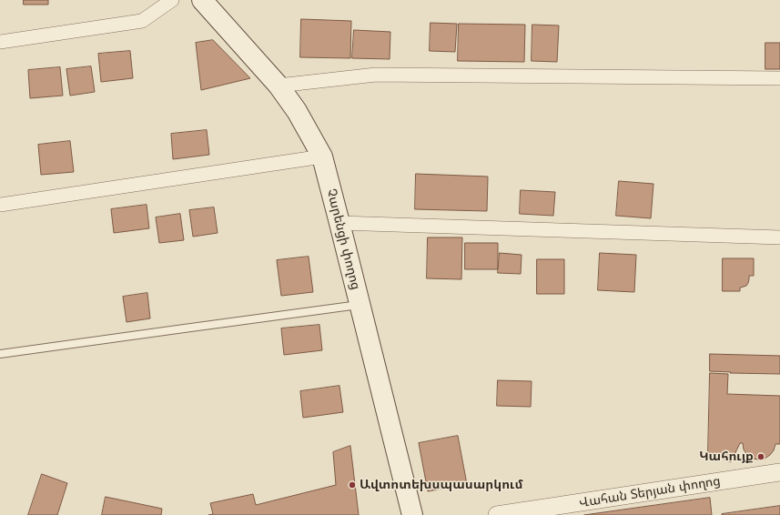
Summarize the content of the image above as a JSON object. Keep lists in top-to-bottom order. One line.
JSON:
{"streets":{"main road":["Չարենցի փողոց"],"street":["Վահան Տերյան փողոց"]},"places":["Կահույք","Ավտոտեխսպասարկում"]}
